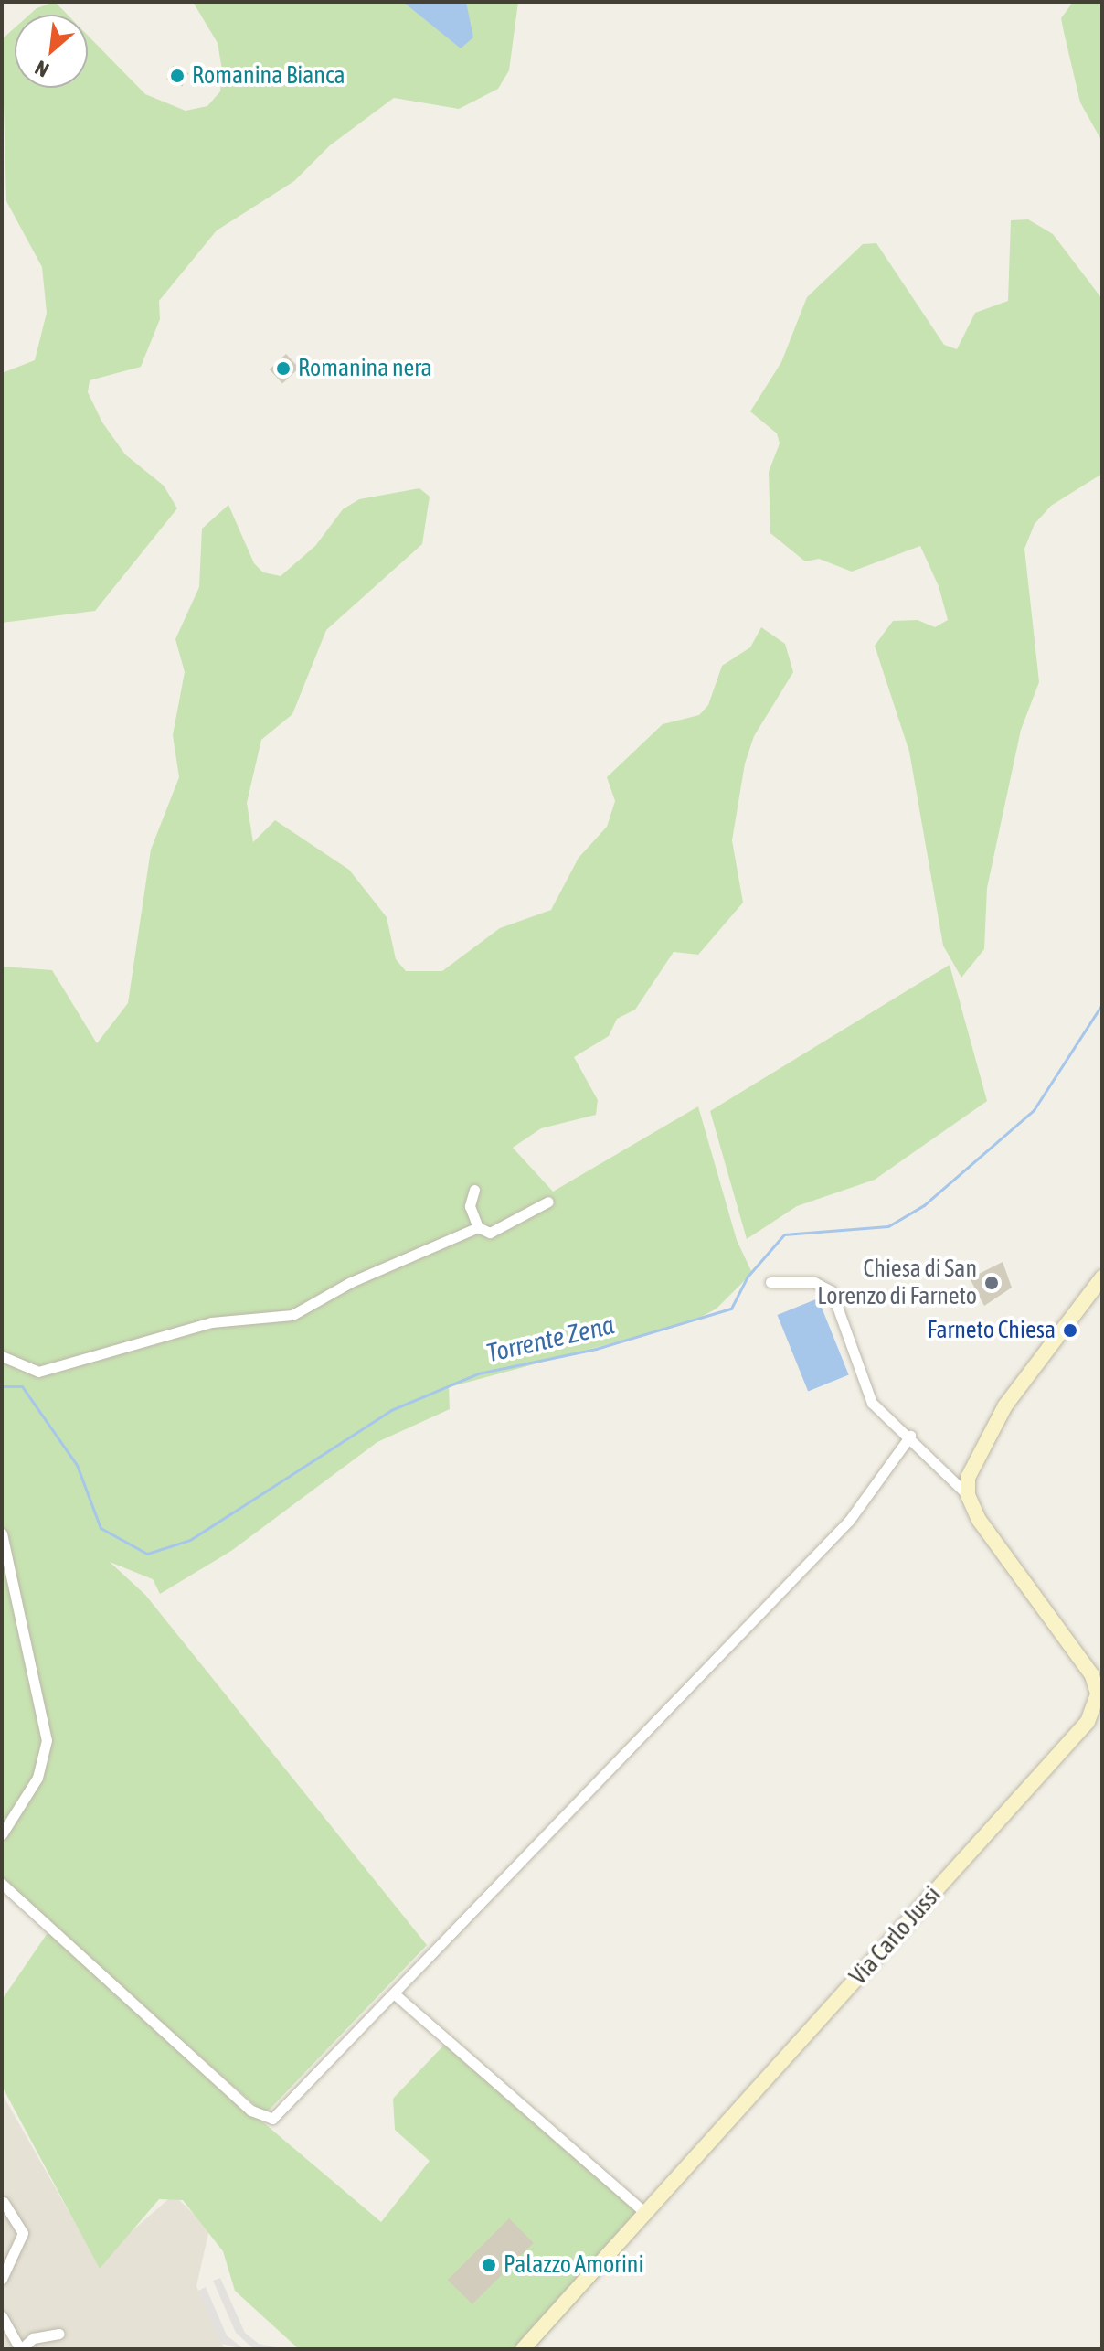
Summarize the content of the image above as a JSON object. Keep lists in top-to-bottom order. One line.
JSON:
{"streets":{"street":["Via Carlo Jussi"]},"water":["Torrente Zena"],"places":["Romanina Bianca","Romanina nera","Chiesa di San Lorenzo di Farneto","Farneto Chiesa","Palazzo Amorini"],"north":"bottom left"}
